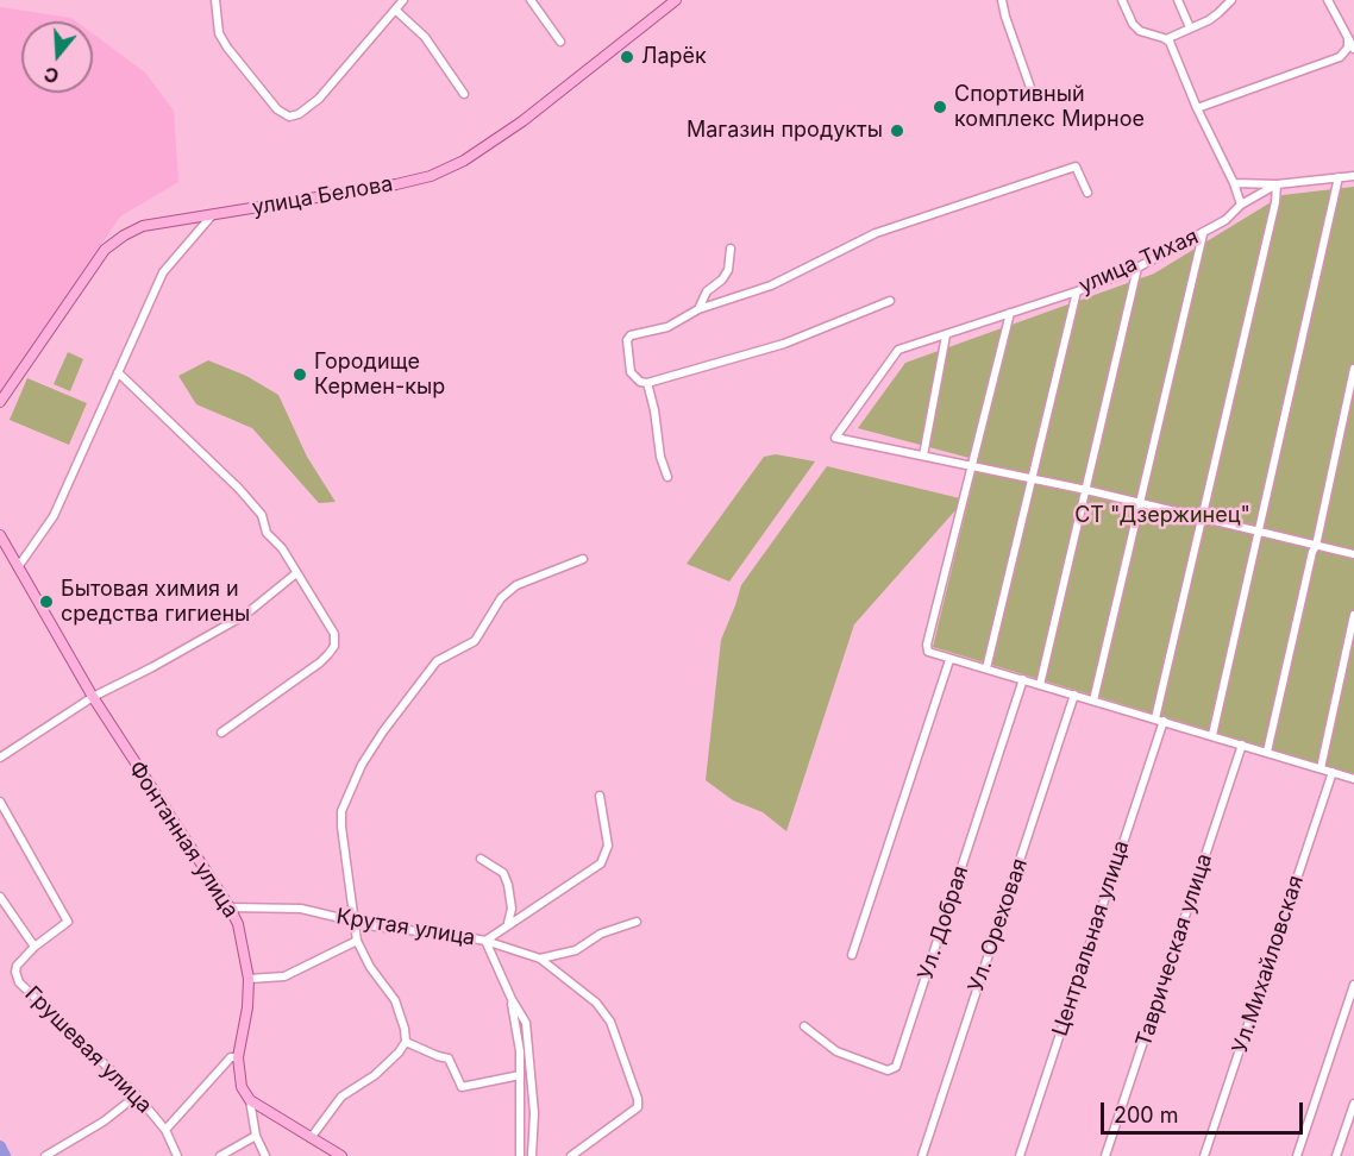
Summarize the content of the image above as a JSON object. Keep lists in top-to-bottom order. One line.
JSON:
{"streets":{"main road":["улица Белова","Фонтанная улица"],"street":["улица Тихая","Ул. Добрая","Ул. Ореховая","Крутая улица","Центральная улица","Таврическая улица","Ул.Михайловская","Грушевая улица"]},"crossings":[["улица Тихая","Центральная улица"],["Фонтанная улица","Крутая улица"]],"parks":["СТ \"Дзержинец\""],"places":["Ларёк","Спортивный комплекс Мирное","Магазин продукты","Городище Кермен-кыр","Бытовая химия и средства гигиены"],"scale_bar":"200 m","north":"bottom"}
